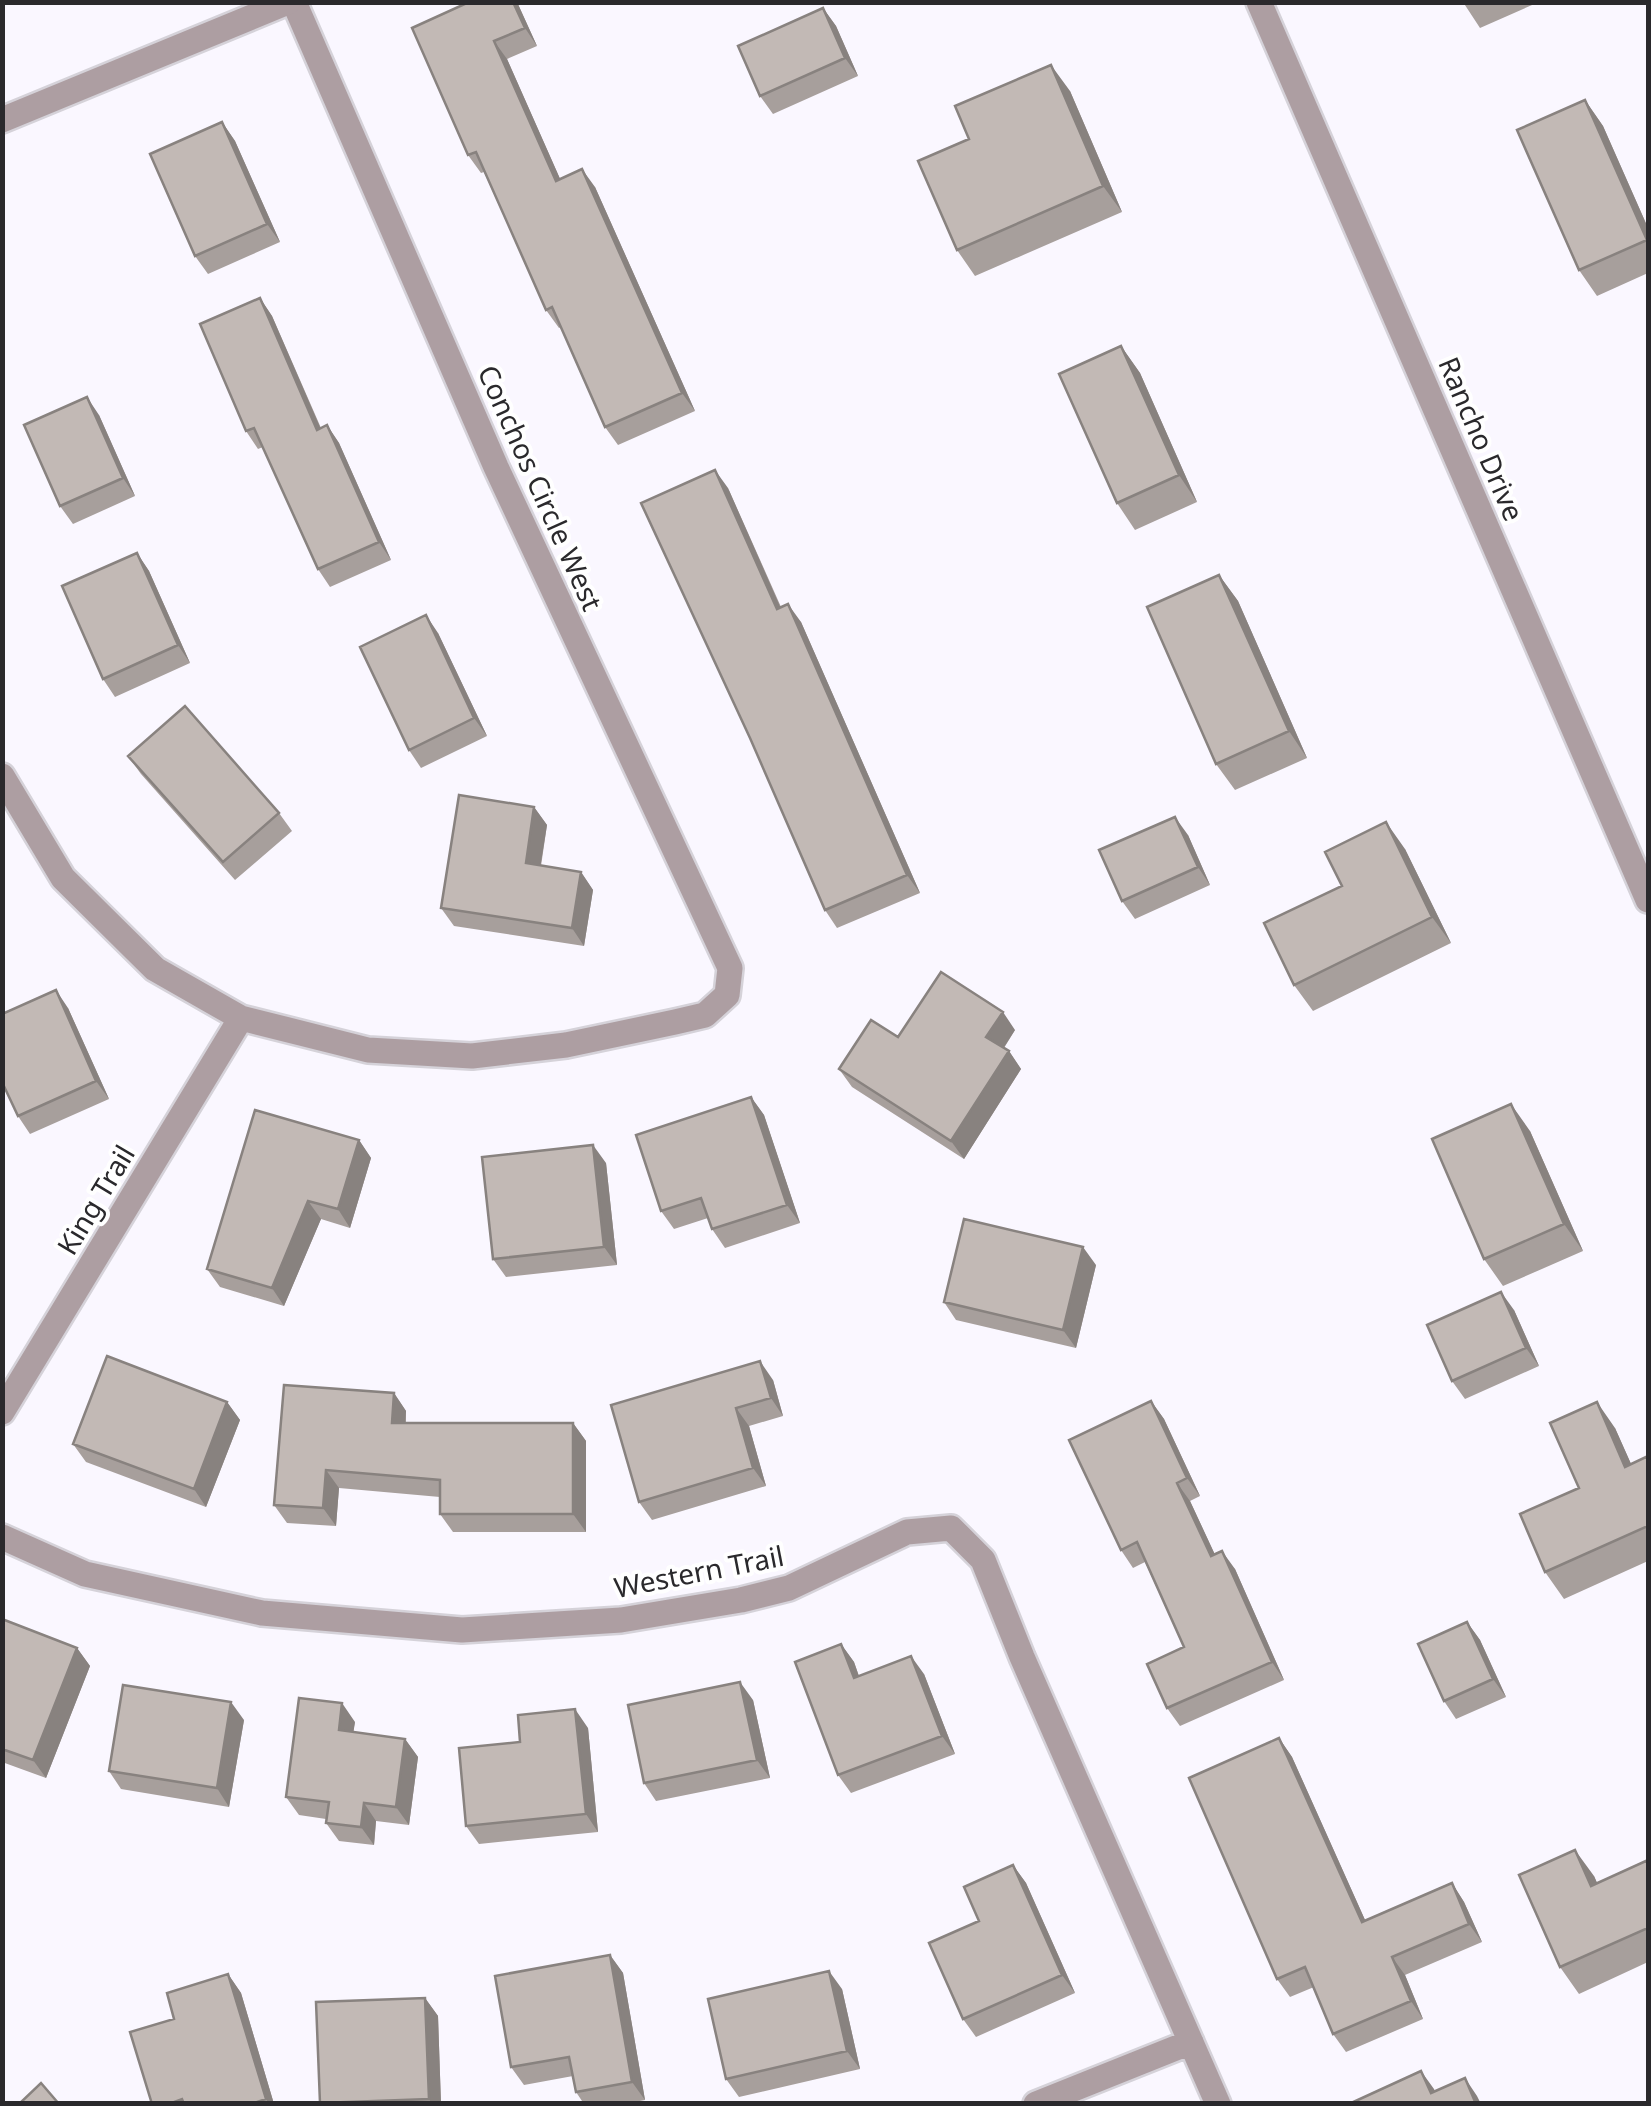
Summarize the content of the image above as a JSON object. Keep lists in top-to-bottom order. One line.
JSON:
{"streets":{"street":["Rancho Drive","Conchos Circle West","King Trail","Western Trail"]},"crossings":[["Conchos Circle West","King Trail"]]}
